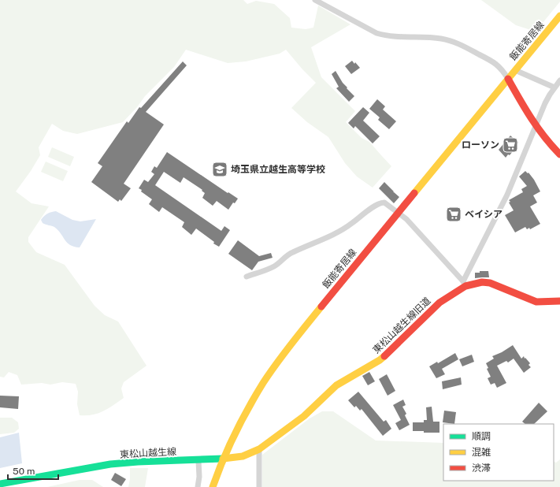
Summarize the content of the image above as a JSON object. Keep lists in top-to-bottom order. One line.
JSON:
{"streets":{"main road":["飯能寄居線","東松山越生線旧道","東松山越生線"]},"crossings":[["飯能寄居線","東松山越生線旧道"],["飯能寄居線","東松山越生線"],["東松山越生線旧道","東松山越生線"]],"places":{"supermarket":["ローソン","ベイシア"],"school or university":["埼玉県立越生高等学校"]},"legend":["順調","混雑","渋滞"],"scale_bar":"50 m"}
